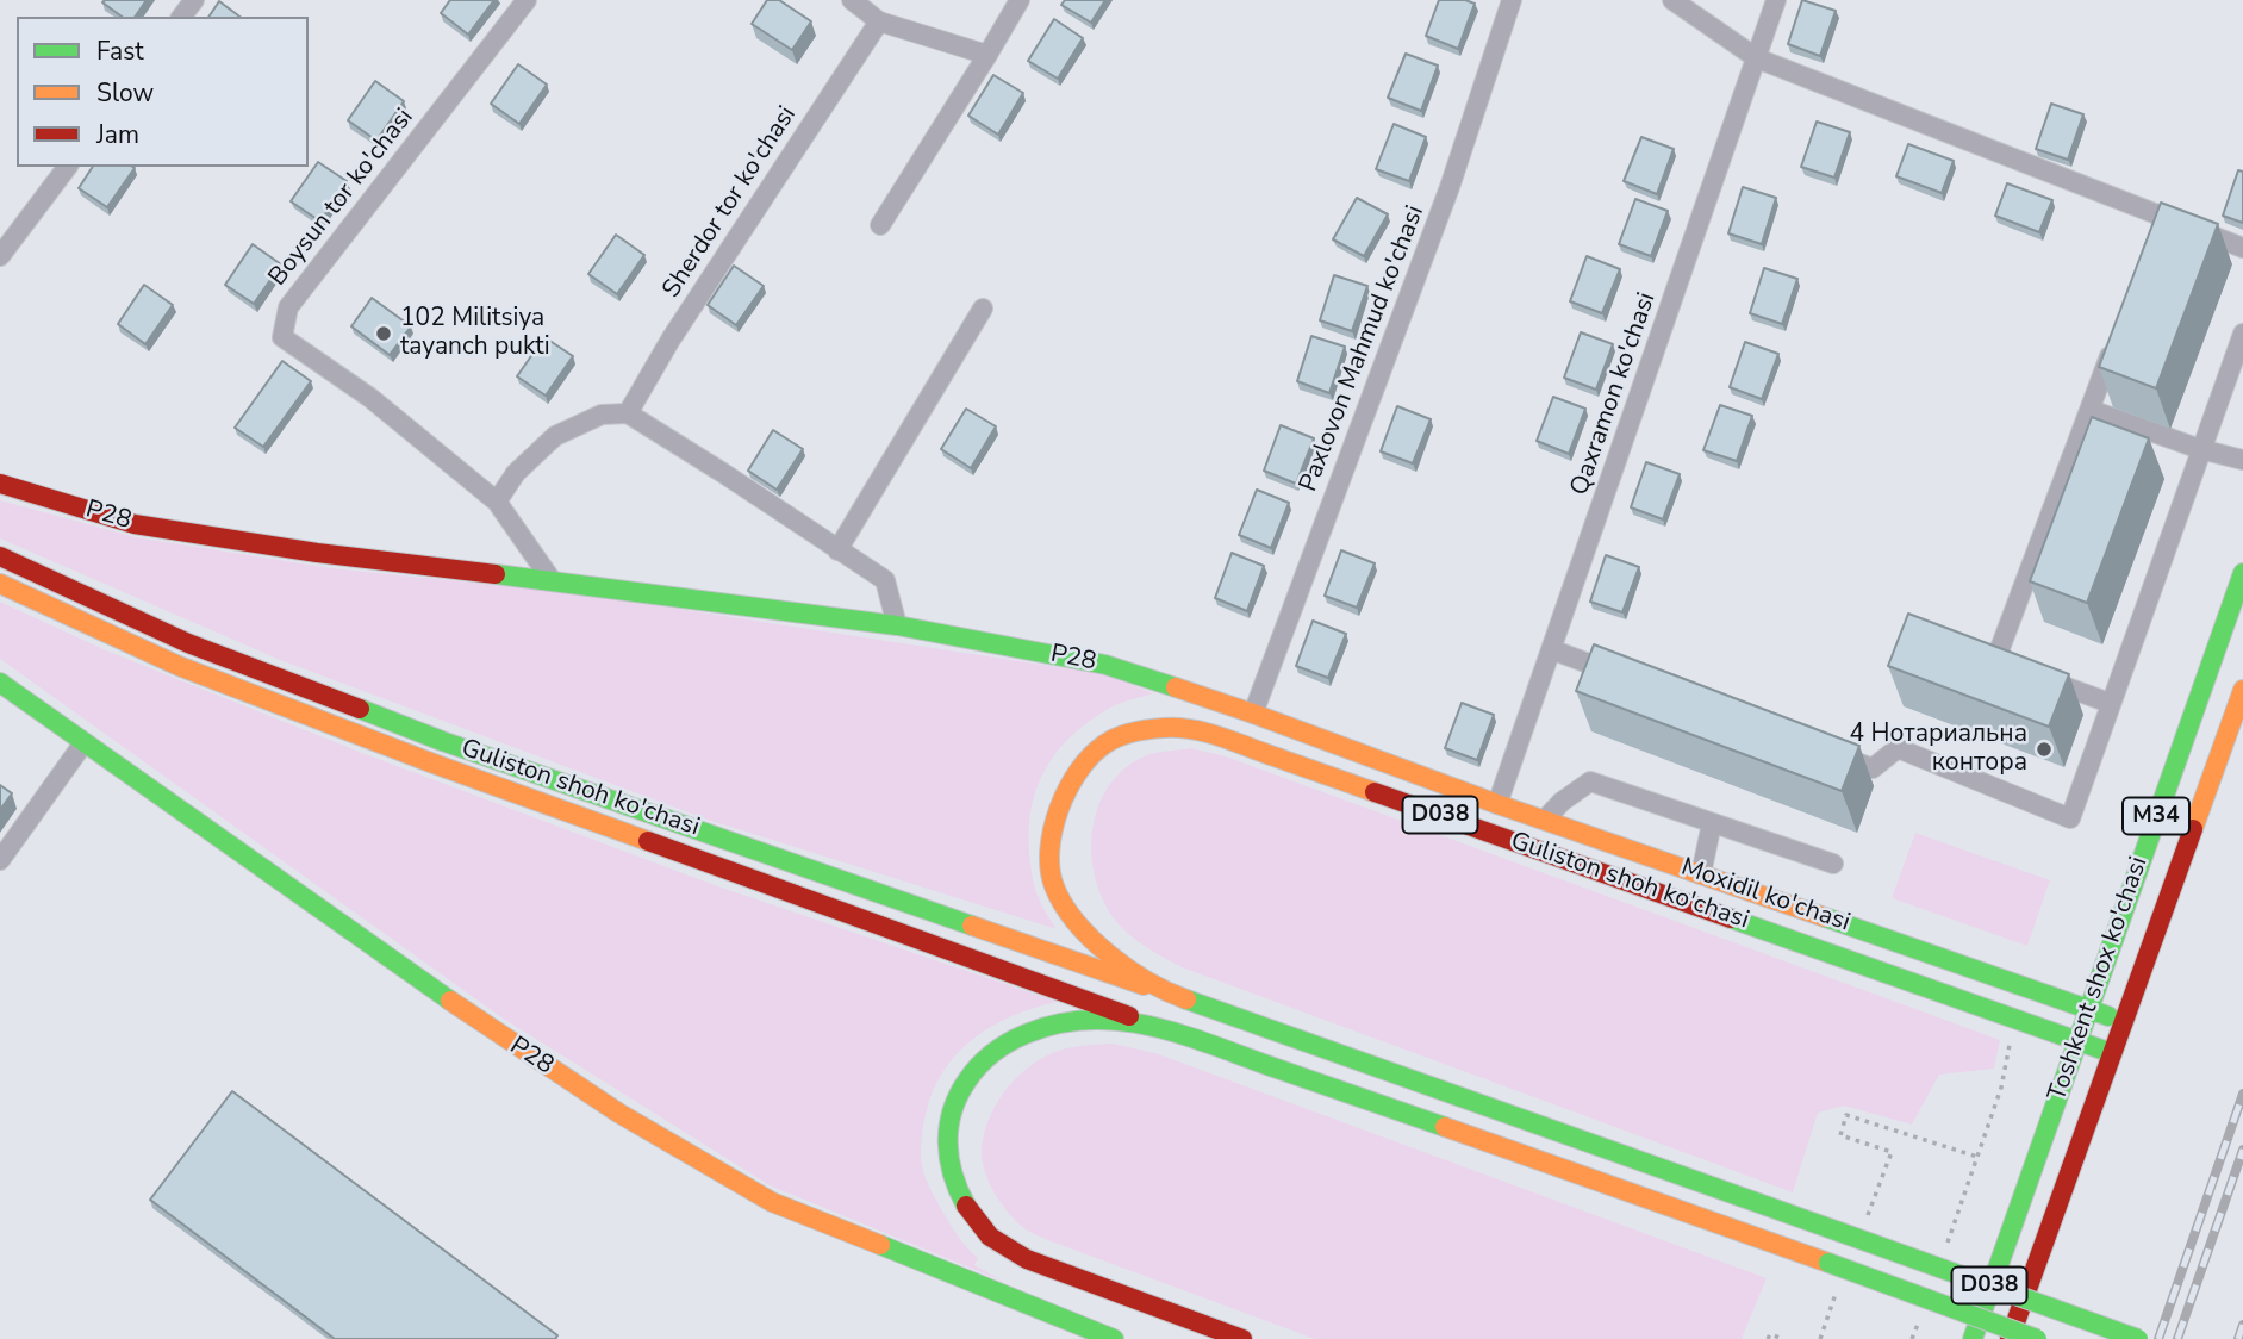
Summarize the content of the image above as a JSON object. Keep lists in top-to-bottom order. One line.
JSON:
{"streets":{"main road":["Р28","Guliston shoh ko'chasi","D038","M34","Moxidil ko'chasi","Toshkent shox ko'chasi"],"street":["Boysun tor ko'chasi","Sherdor tor ko'chasi","Paxlovon Mahmud ko'chasi","Qaxramon ko'chasi"]},"crossings":[["Paxlovon Mahmud ko'chasi","Р28"],["Paxlovon Mahmud ko'chasi","Moxidil ko'chasi"],["Qaxramon ko'chasi","Moxidil ko'chasi"],["Р28","Moxidil ko'chasi"],["Guliston shoh ko'chasi","Toshkent shox ko'chasi"],["Moxidil ko'chasi","Toshkent shox ko'chasi"]],"places":["102 Militsiya tayanch pukti","4 Нотариальна контора"],"legend":["Fast","Slow","Jam"]}
